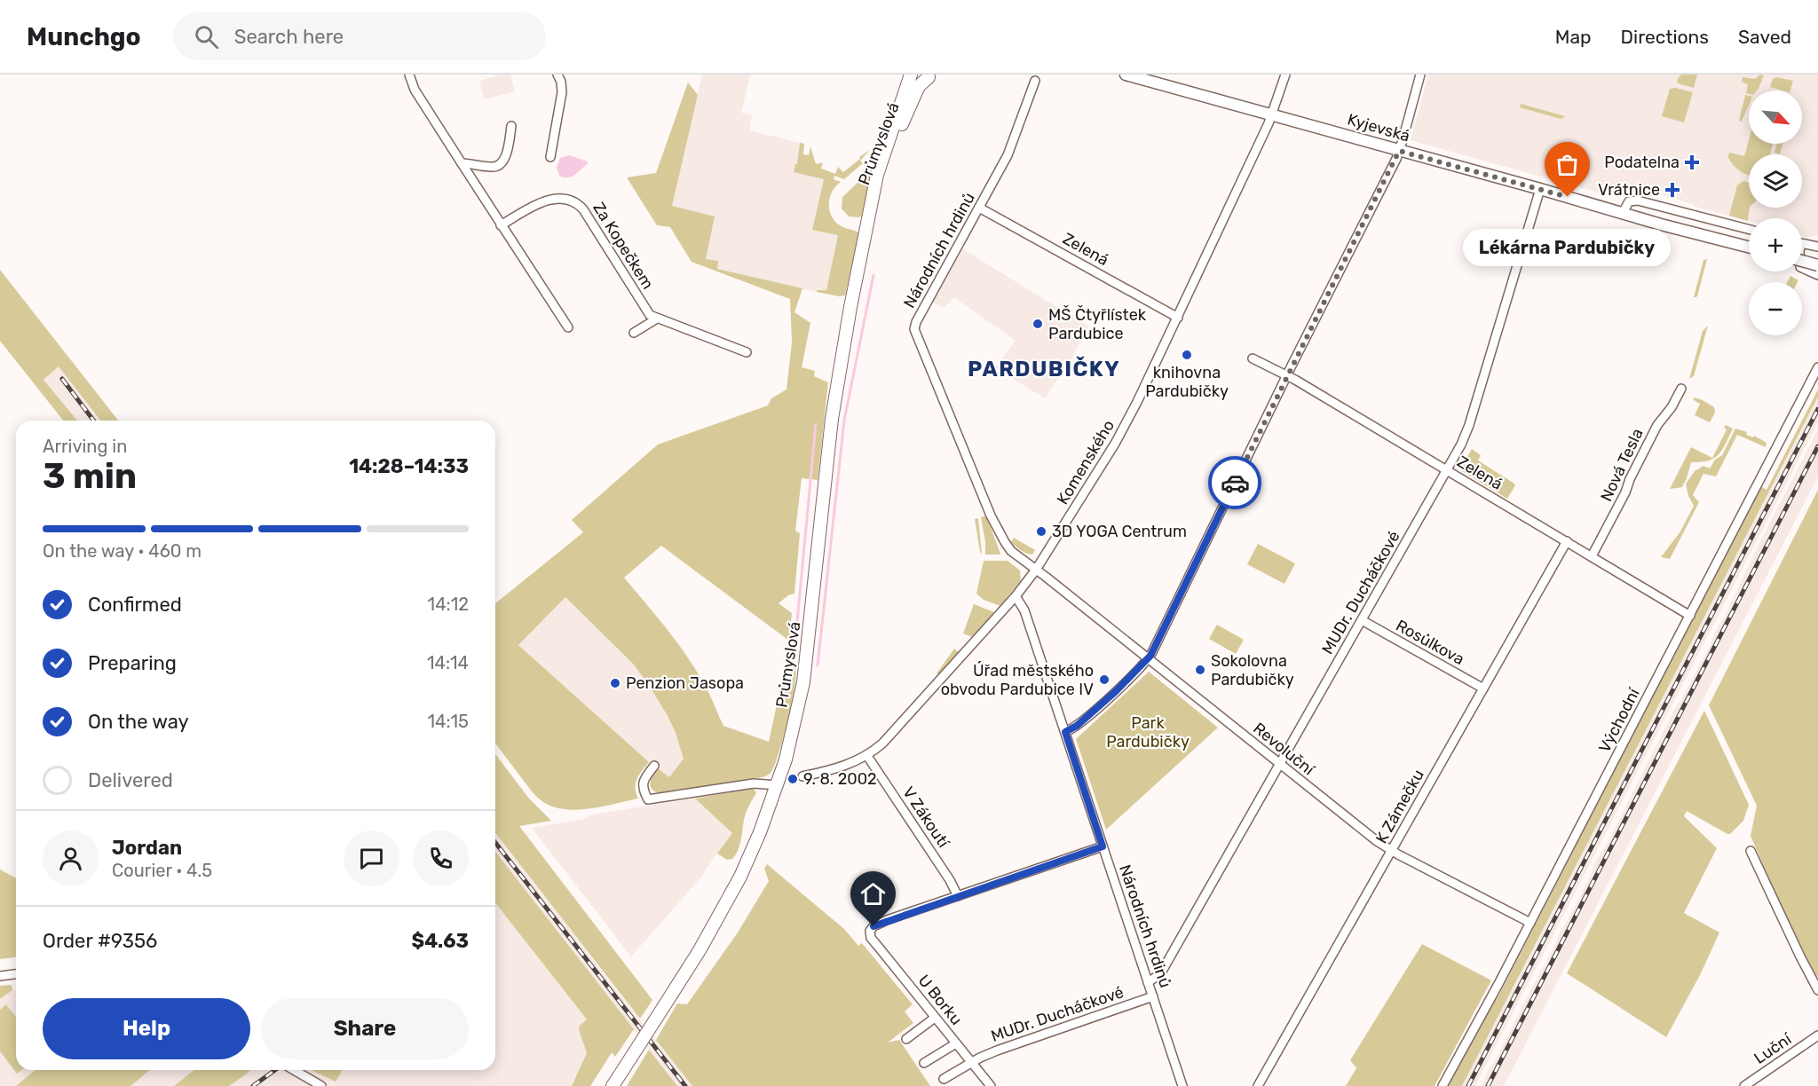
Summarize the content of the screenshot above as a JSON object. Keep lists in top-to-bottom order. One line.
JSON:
{"streets":{"main road":["Průmyslová"],"street":["Kyjevská","Za Kopečkem","Zelená","Národních hrdinů","Komenského","Nová Tesla","MUDr. Ducháčkové","Rosůlkova","Východní","Revoluční","K Zámečku","V Zákoutí","U Borku","Luční"]},"crossings":[["Kyjevská","Komenského"],["Kyjevská","MUDr. Ducháčkové"],["Zelená","Národních hrdinů"],["Zelená","Komenského"],["Zelená","Nová Tesla"],["Zelená","MUDr. Ducháčkové"],["Zelená","Východní"],["Zelená","K Zámečku"],["Národních hrdinů","Komenského"],["Národních hrdinů","MUDr. Ducháčkové"],["Národních hrdinů","Revoluční"],["Komenského","Revoluční"],["Komenského","V Zákoutí"],["MUDr. Ducháčkové","Rosůlkova"],["MUDr. Ducháčkové","Revoluční"],["MUDr. Ducháčkové","U Borku"],["Rosůlkova","K Zámečku"],["Východní","Revoluční"],["Revoluční","K Zámečku"],["V Zákoutí","U Borku"]],"districts":["PARDUBIČKY"],"parks":["Park Pardubičky"],"places":{"health":["Podatelna","Vrátnice"],"other":["Lékárna Pardubičky","MŠ Čtyřlístek Pardubice","knihovna Pardubičky","3D YOGA Centrum","Sokolovna Pardubičky","Úřad městského obvodu Pardubice IV","Penzion Jasopa","9. 8. 2002"]},"north":"bottom right","page":{"header":"Munchgo","search":"Search here","nav":["Map","Directions","Saved"],"map_buttons":["+","−"],"bubble":"Lékárna Pardubičky","heading":["3 min","Arriving in","14:28–14:33"],"panel":["Jordan","Courier · 4.5","Order #9356","$4.63"],"bar":"On the way · 460 m","list":[["Confirmed","14:12"],["Preparing","14:14"],["On the way","14:15"],"Delivered"],"buttons":["Help","Share"]}}
